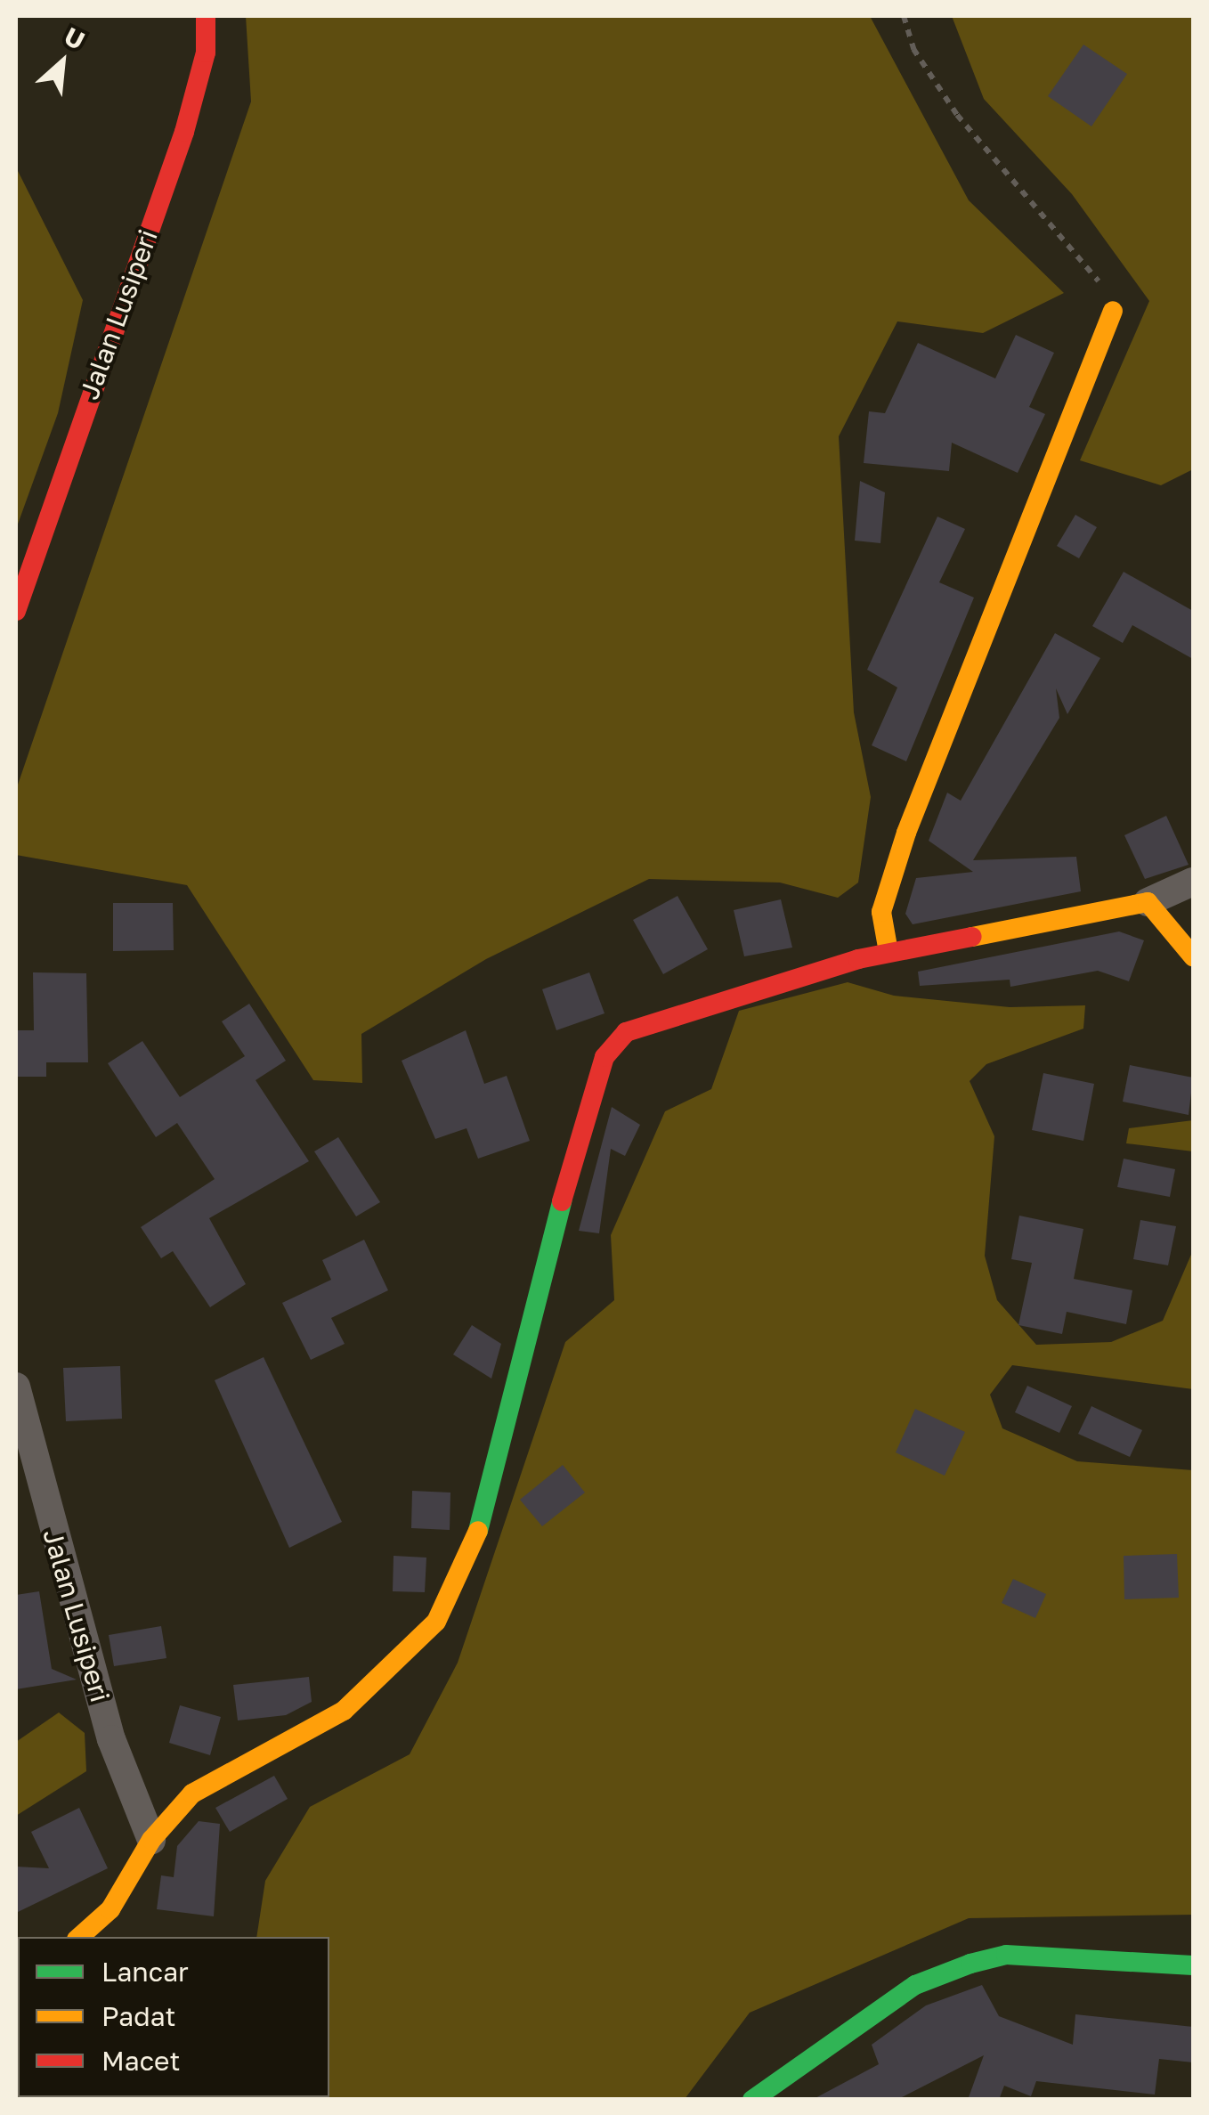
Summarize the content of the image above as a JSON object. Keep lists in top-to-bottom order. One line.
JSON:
{"streets":{"main road":["Jalan Lusiperi"]},"legend":["Lancar","Padat","Macet"],"north":"top right"}
